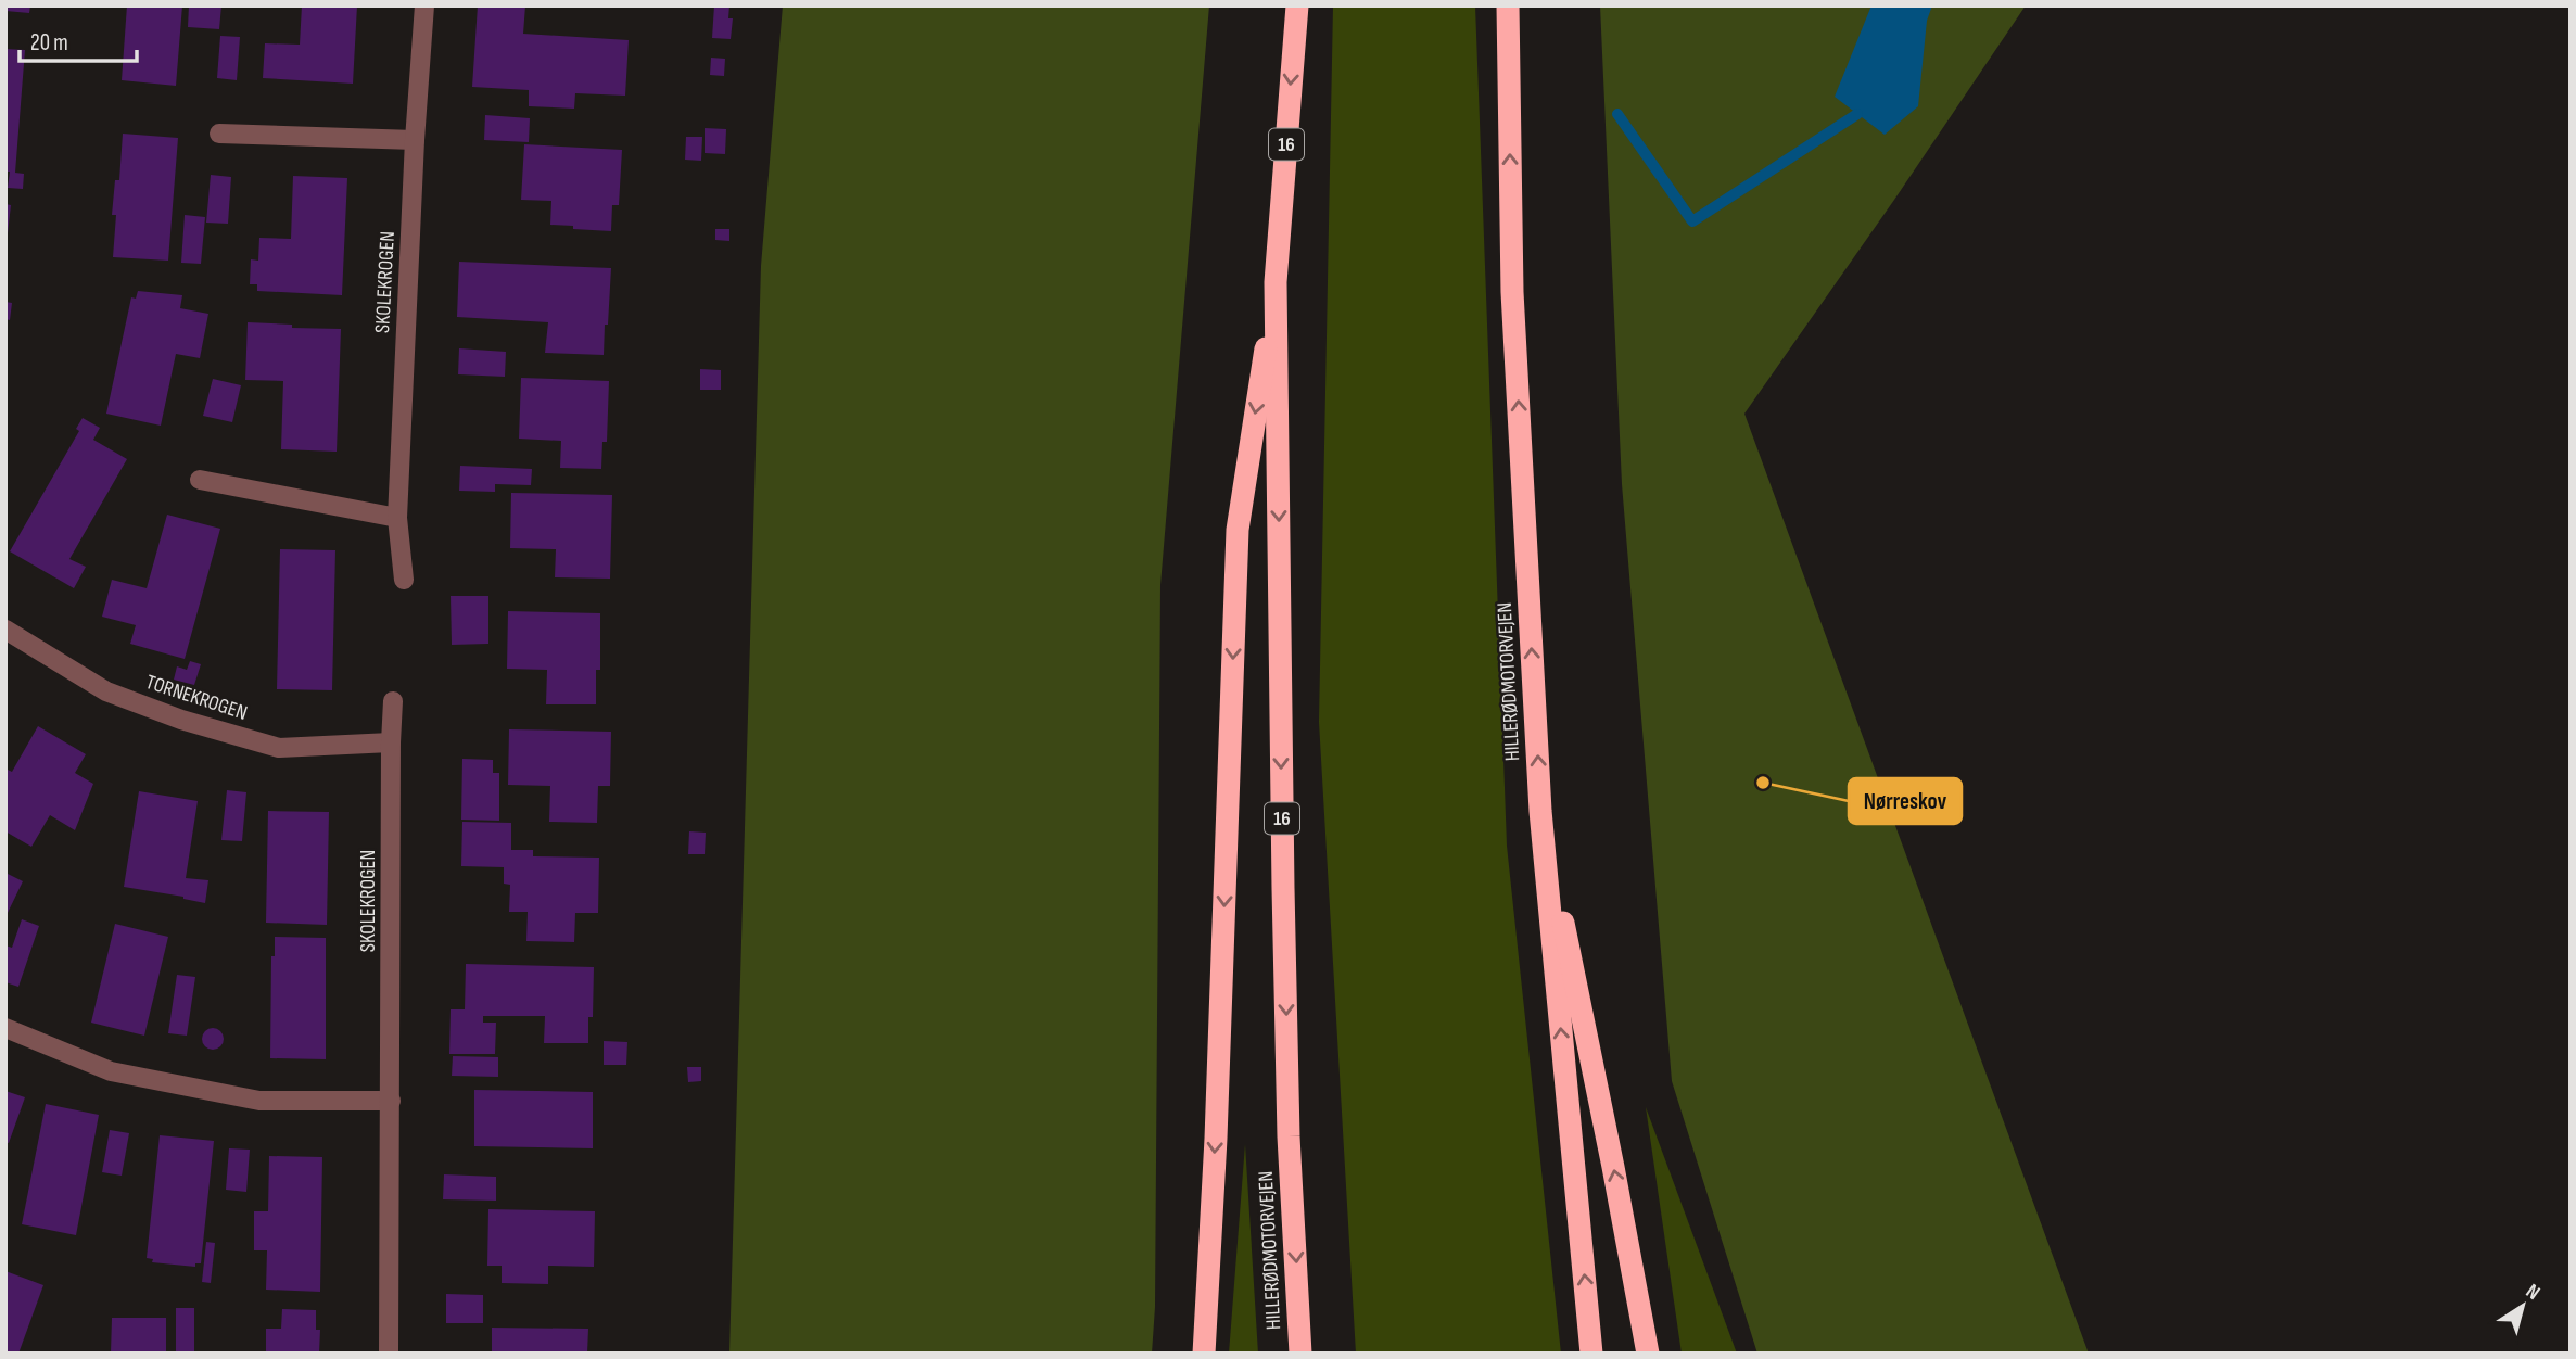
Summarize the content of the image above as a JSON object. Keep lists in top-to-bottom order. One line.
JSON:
{"streets":{"highway":["16","HILLERØDMOTORVEJEN"],"street":["SKOLEKROGEN","TORNEKROGEN"]},"crossings":[["SKOLEKROGEN","TORNEKROGEN"]],"places":["Nørreskov"],"scale_bar":"20 m","north":"top right"}
